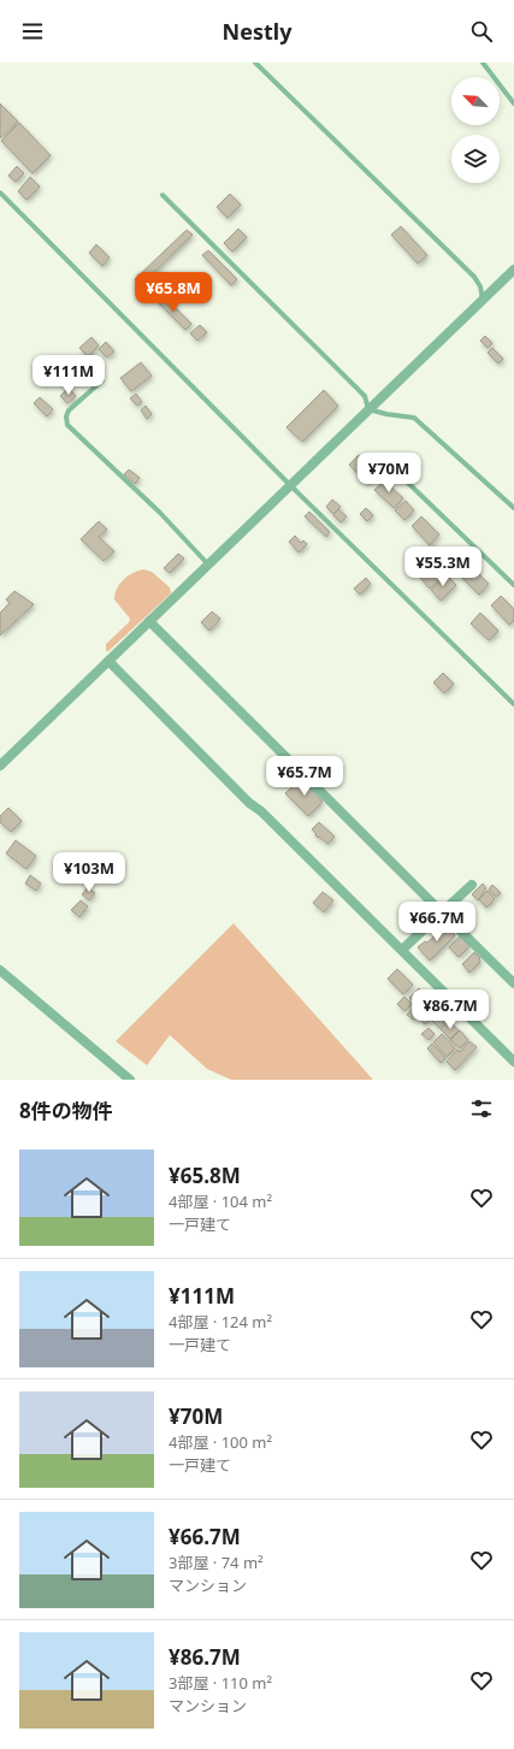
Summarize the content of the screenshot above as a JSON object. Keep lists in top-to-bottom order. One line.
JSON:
{"north":"top left","page":{"header":"Nestly","price":["¥65.8M","¥111M","¥70M","¥55.3M","¥65.7M","¥103M","¥66.7M","¥86.7M"],"heading":"8件の物件","list":[{"name":"¥65.8M","note":"4部屋 · 104 m² · 一戸建て"},{"name":"¥111M","note":"4部屋 · 124 m² · 一戸建て"},{"name":"¥70M","note":"4部屋 · 100 m² · 一戸建て"},{"name":"¥66.7M","note":"3部屋 · 74 m² · マンション"},{"name":"¥86.7M","note":"3部屋 · 110 m² · マンション"}]}}
